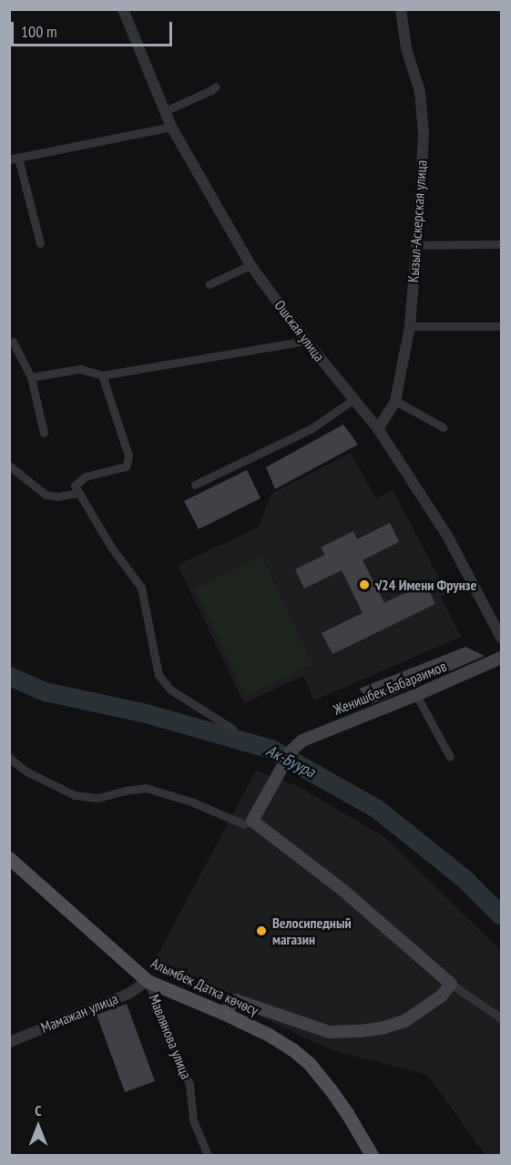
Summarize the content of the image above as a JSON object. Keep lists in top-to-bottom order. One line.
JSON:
{"streets":{"main road":["Женишбек Бабараимов","Алымбек Датка көчөсү"],"street":["Кызыл-Аскерская улица","Ошская улица","Мамажан улица","Мавлянова улица"]},"crossings":[["Кызыл-Аскерская улица","Ошская улица"],["Алымбек Датка көчөсү","Мамажан улица"],["Алымбек Датка көчөсү","Мавлянова улица"],["Мамажан улица","Мавлянова улица"]],"water":["Ак-Буура"],"places":["√24 Имени Фрунзе","Велосипедный магазин"],"scale_bar":"100 m","north":"top"}
